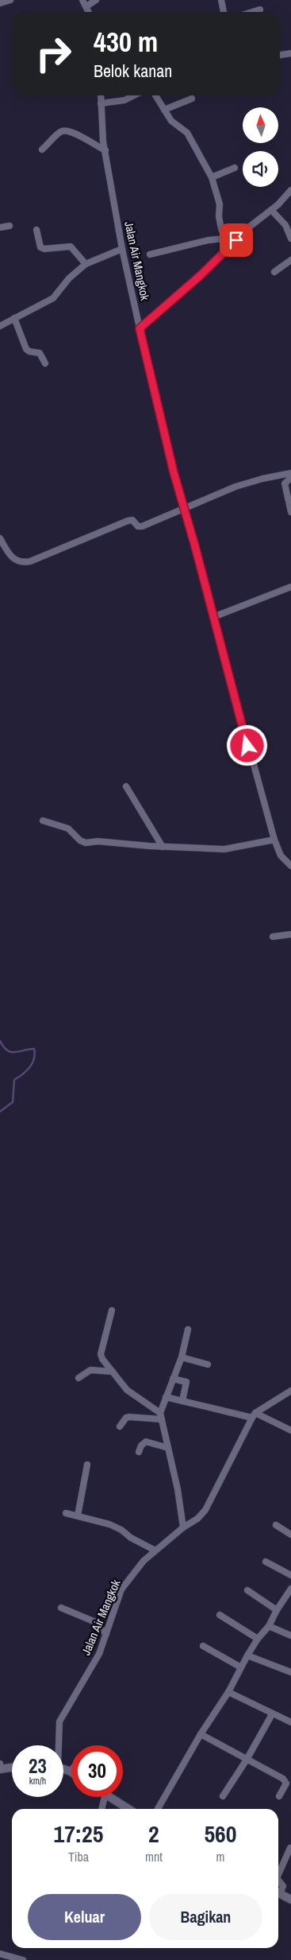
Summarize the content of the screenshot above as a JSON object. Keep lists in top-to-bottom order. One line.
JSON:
{"streets":{"street":["Jalan Air Mangkok"]},"north":"top","page":{"turn":["430 m","Belok kanan"],"speed":"23 km/h","limit":"30","eta":["17:25","Tiba","2","mnt","560","m"],"buttons":["Keluar","Bagikan"]}}
